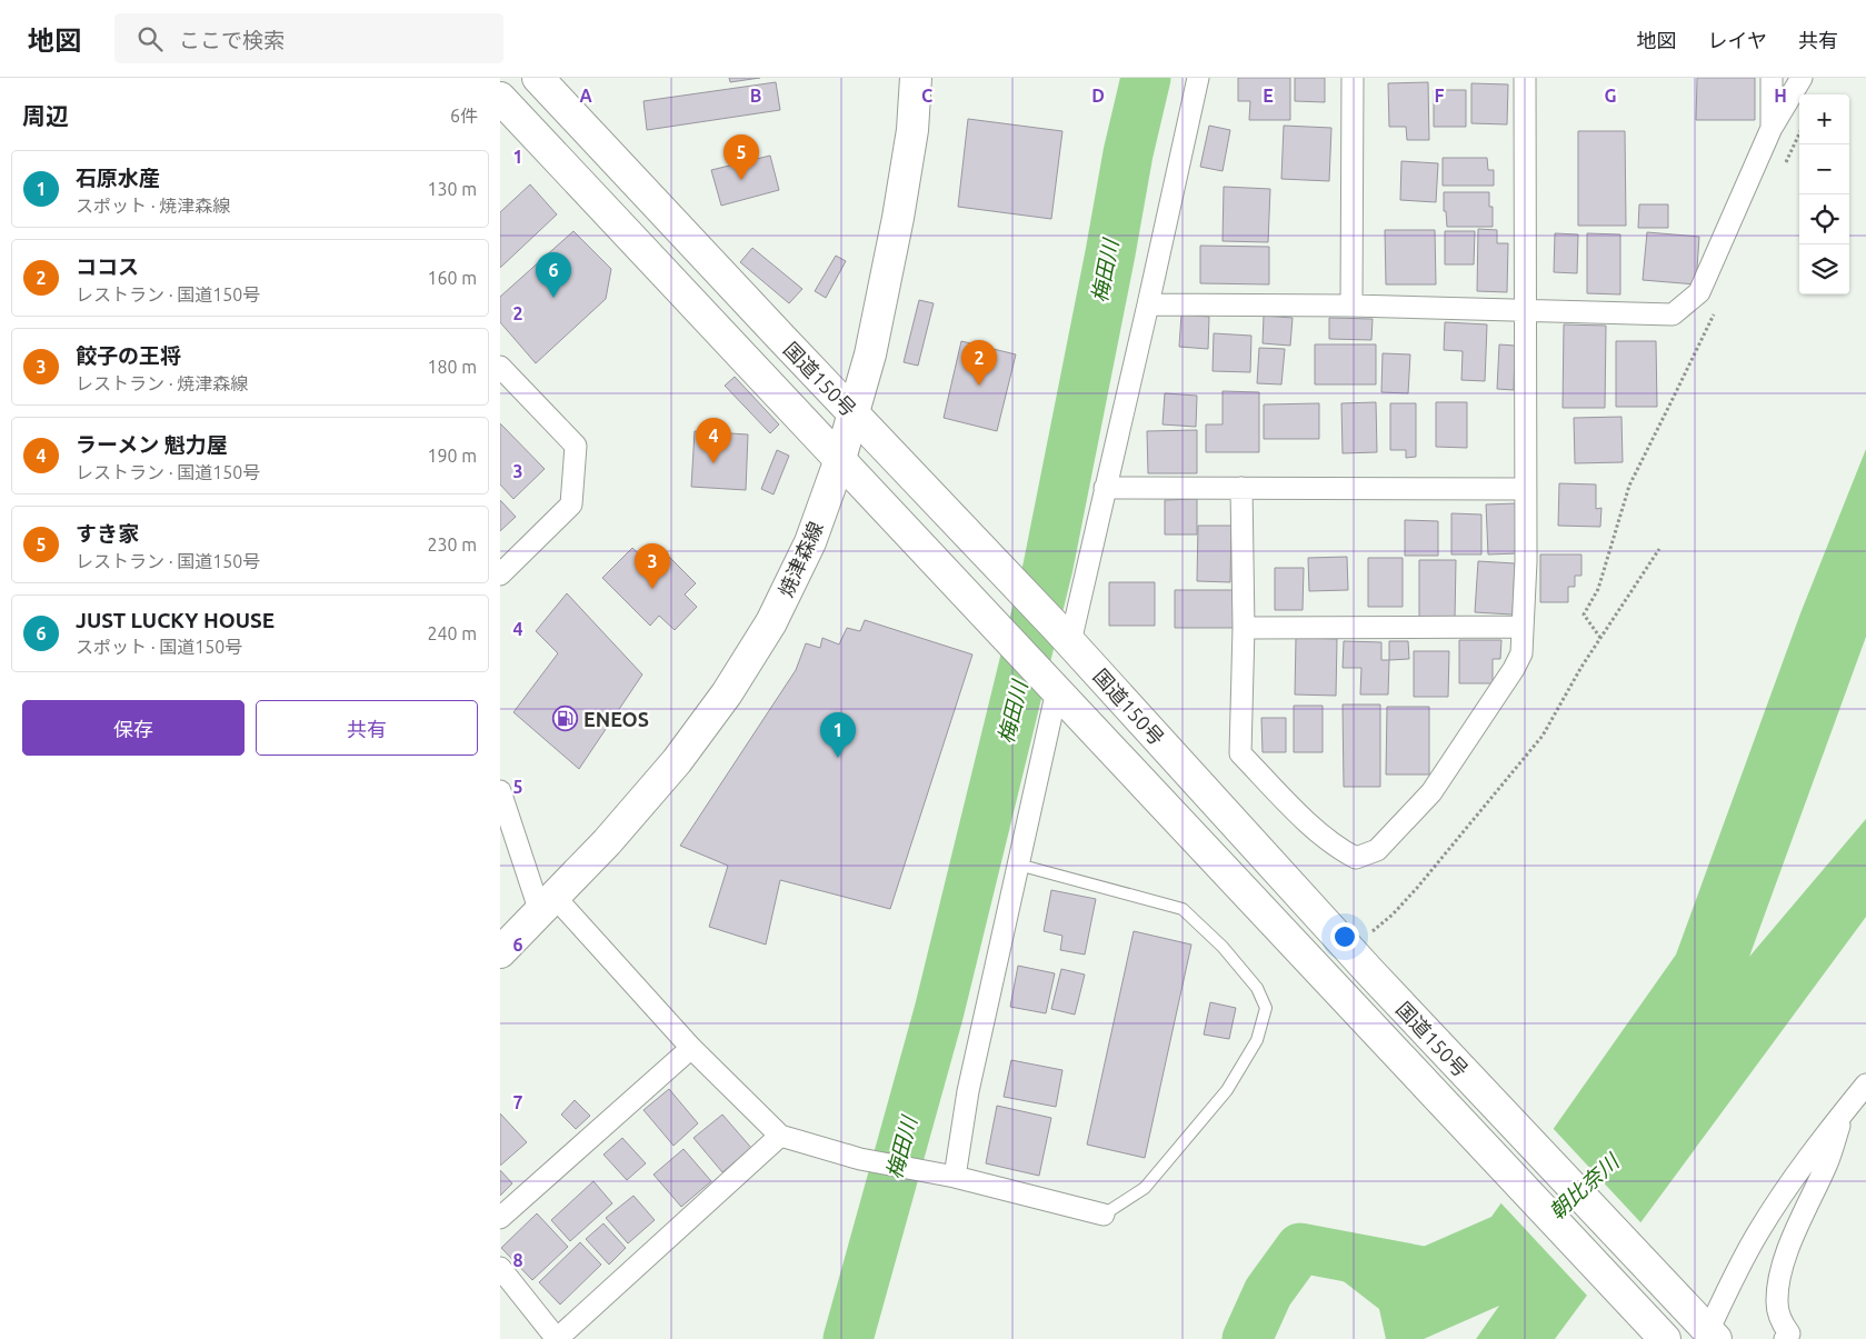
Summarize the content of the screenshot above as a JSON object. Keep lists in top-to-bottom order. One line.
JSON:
{"streets":{"main road":["国道150号","焼津森線"]},"crossings":[["国道150号","焼津森線"]],"water":["梅田川","朝比奈川"],"places":{"fuel station":["ENEOS"]},"page":{"header":"地図","search":"ここで検索","nav":["地図","レイヤ","共有"],"heading":["周辺","6件"],"map_buttons":["+","−"],"pins":["5","6","2","4","3","1"],"list":[{"mark":"1","name":"石原水産","note":"スポット · 焼津森線","value":"130 m"},{"mark":"2","name":"ココス","note":"レストラン · 国道150号","value":"160 m"},{"mark":"3","name":"餃子の王将","note":"レストラン · 焼津森線","value":"180 m"},{"mark":"4","name":"ラーメン 魁力屋","note":"レストラン · 国道150号","value":"190 m"},{"mark":"5","name":"すき家","note":"レストラン · 国道150号","value":"230 m"},{"mark":"6","name":"JUST LUCKY HOUSE","note":"スポット · 国道150号","value":"240 m"}],"buttons":["保存","共有"]},"grid":{"columns":["A","B","C","D","E","F","G","H"],"rows":["1","2","3","4","5","6","7","8"]}}
